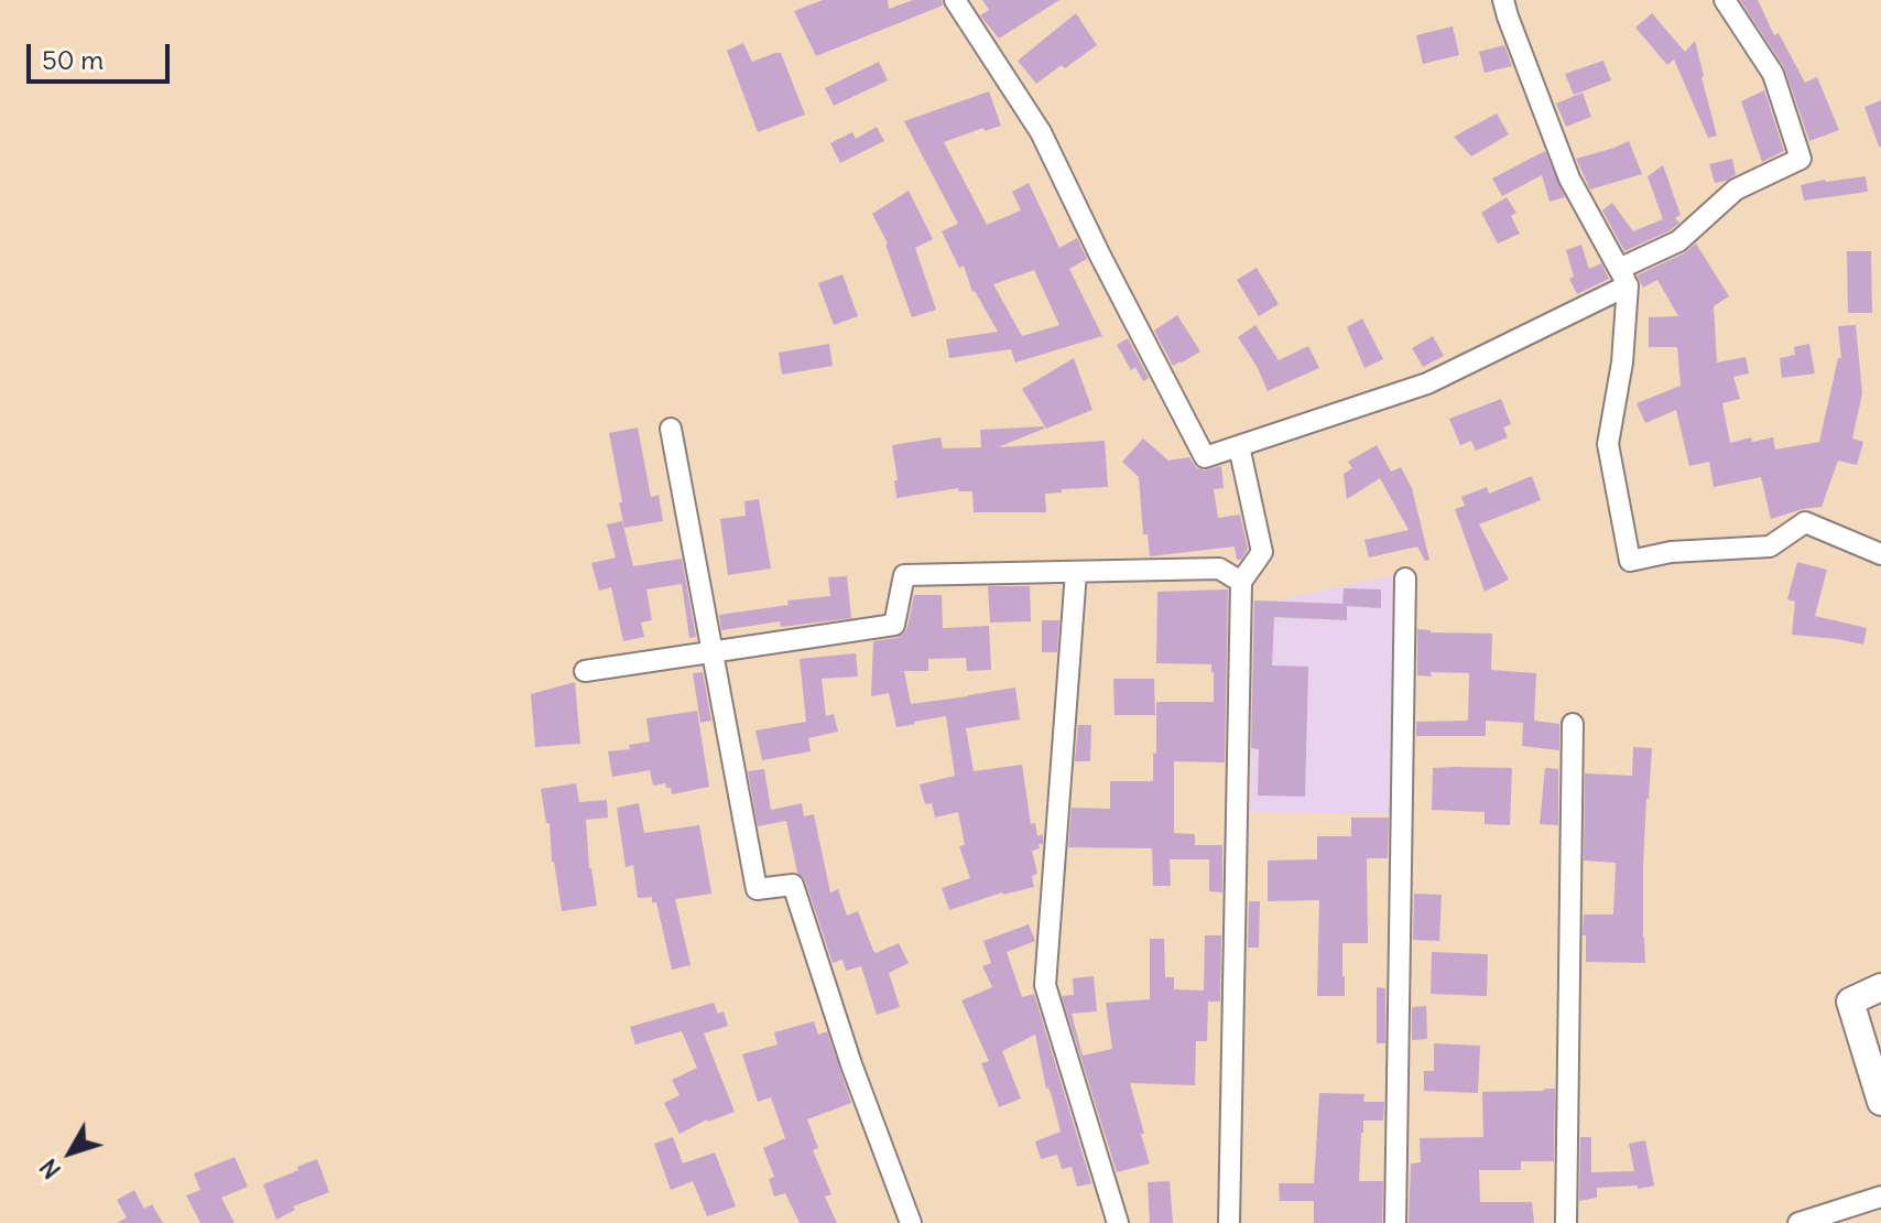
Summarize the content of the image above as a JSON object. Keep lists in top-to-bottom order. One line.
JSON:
{"scale_bar":"50 m","north":"bottom left"}
